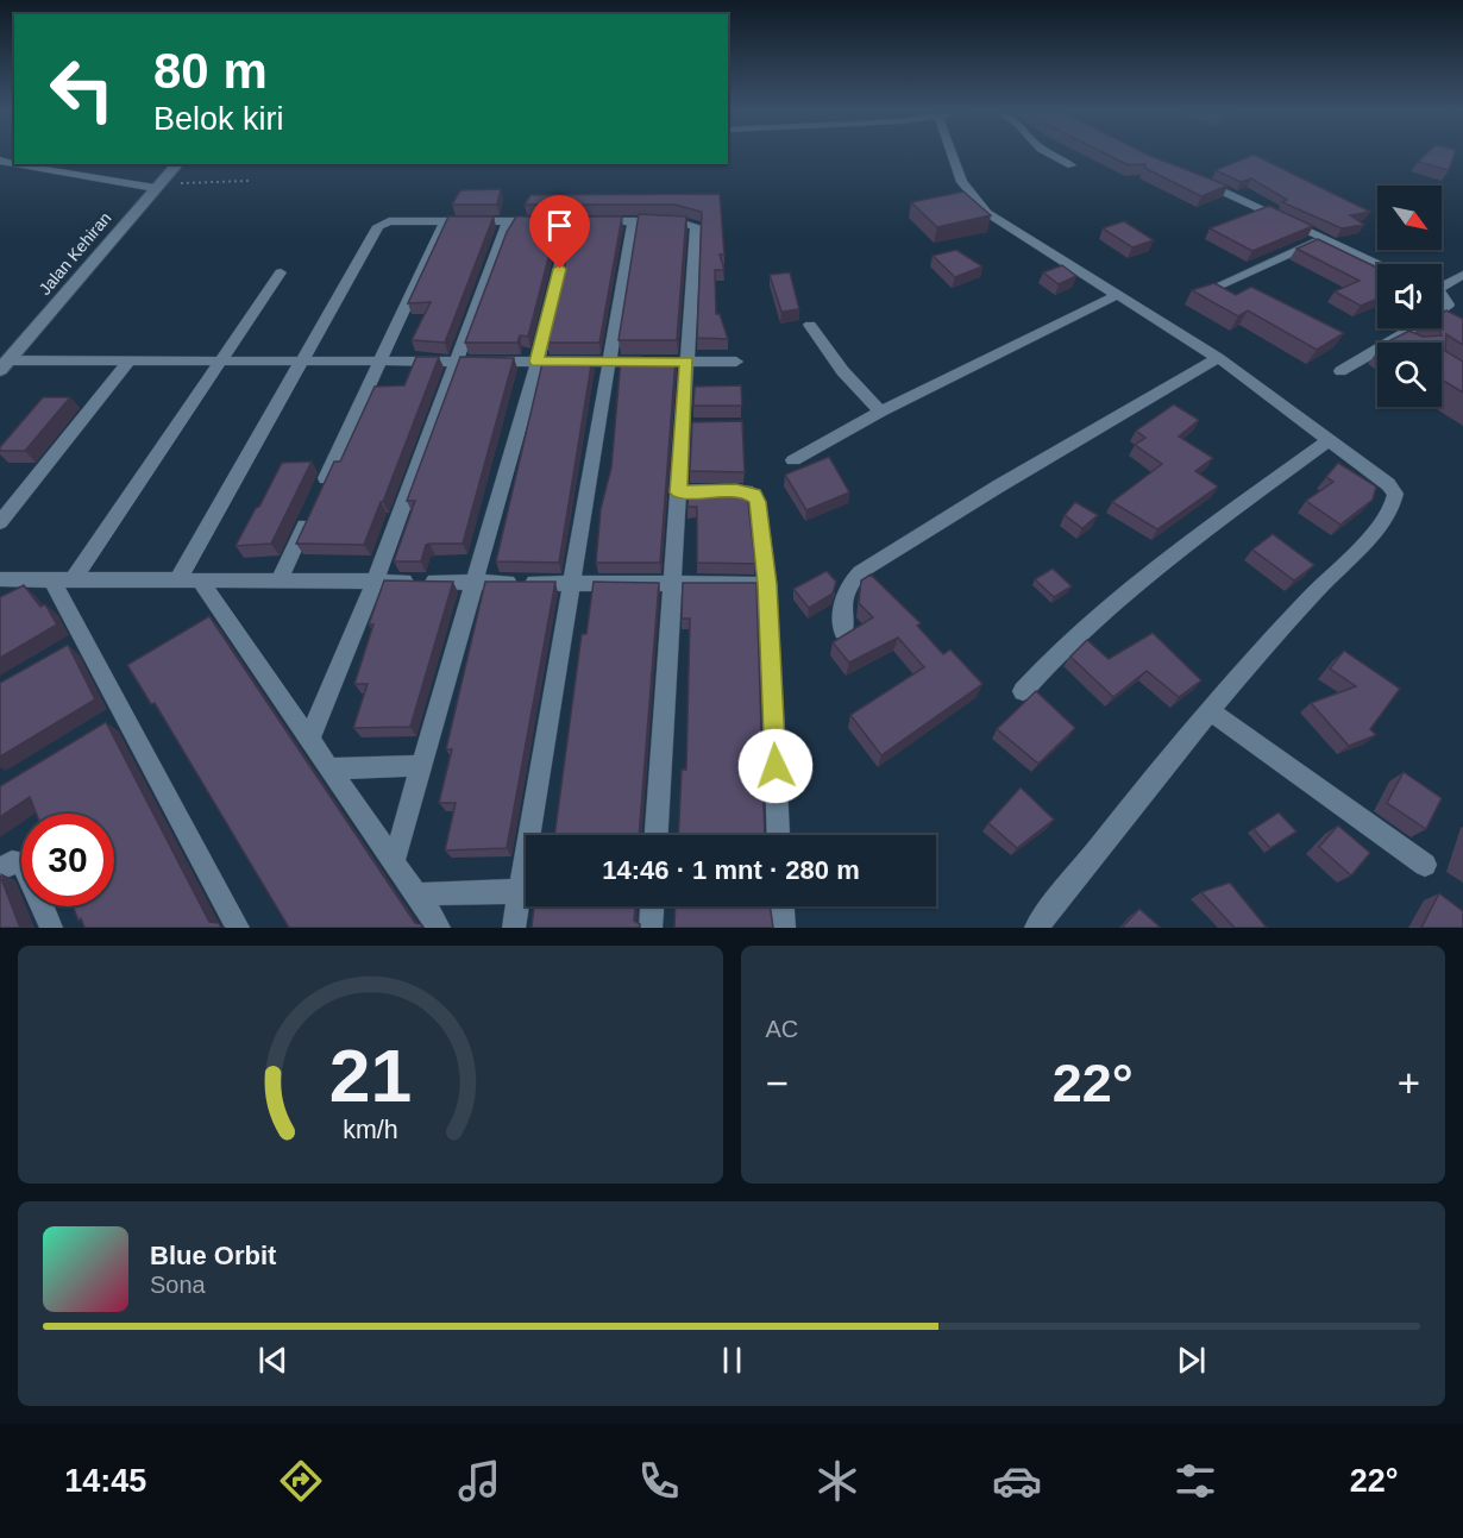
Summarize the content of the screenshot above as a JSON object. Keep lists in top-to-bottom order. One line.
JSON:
{"streets":{"street":["Jalan Kehiran"]},"north":"bottom right","page":{"turn":["80 m","Belok kiri"],"limit":"30","trip":"14:46 · 1 mnt · 280 m","tile":"AC","heat":["−","22°","+"],"song":["Blue Orbit","Sona"],"tabs":["14:45","22°"],"gauge":["21","km/h"]}}
